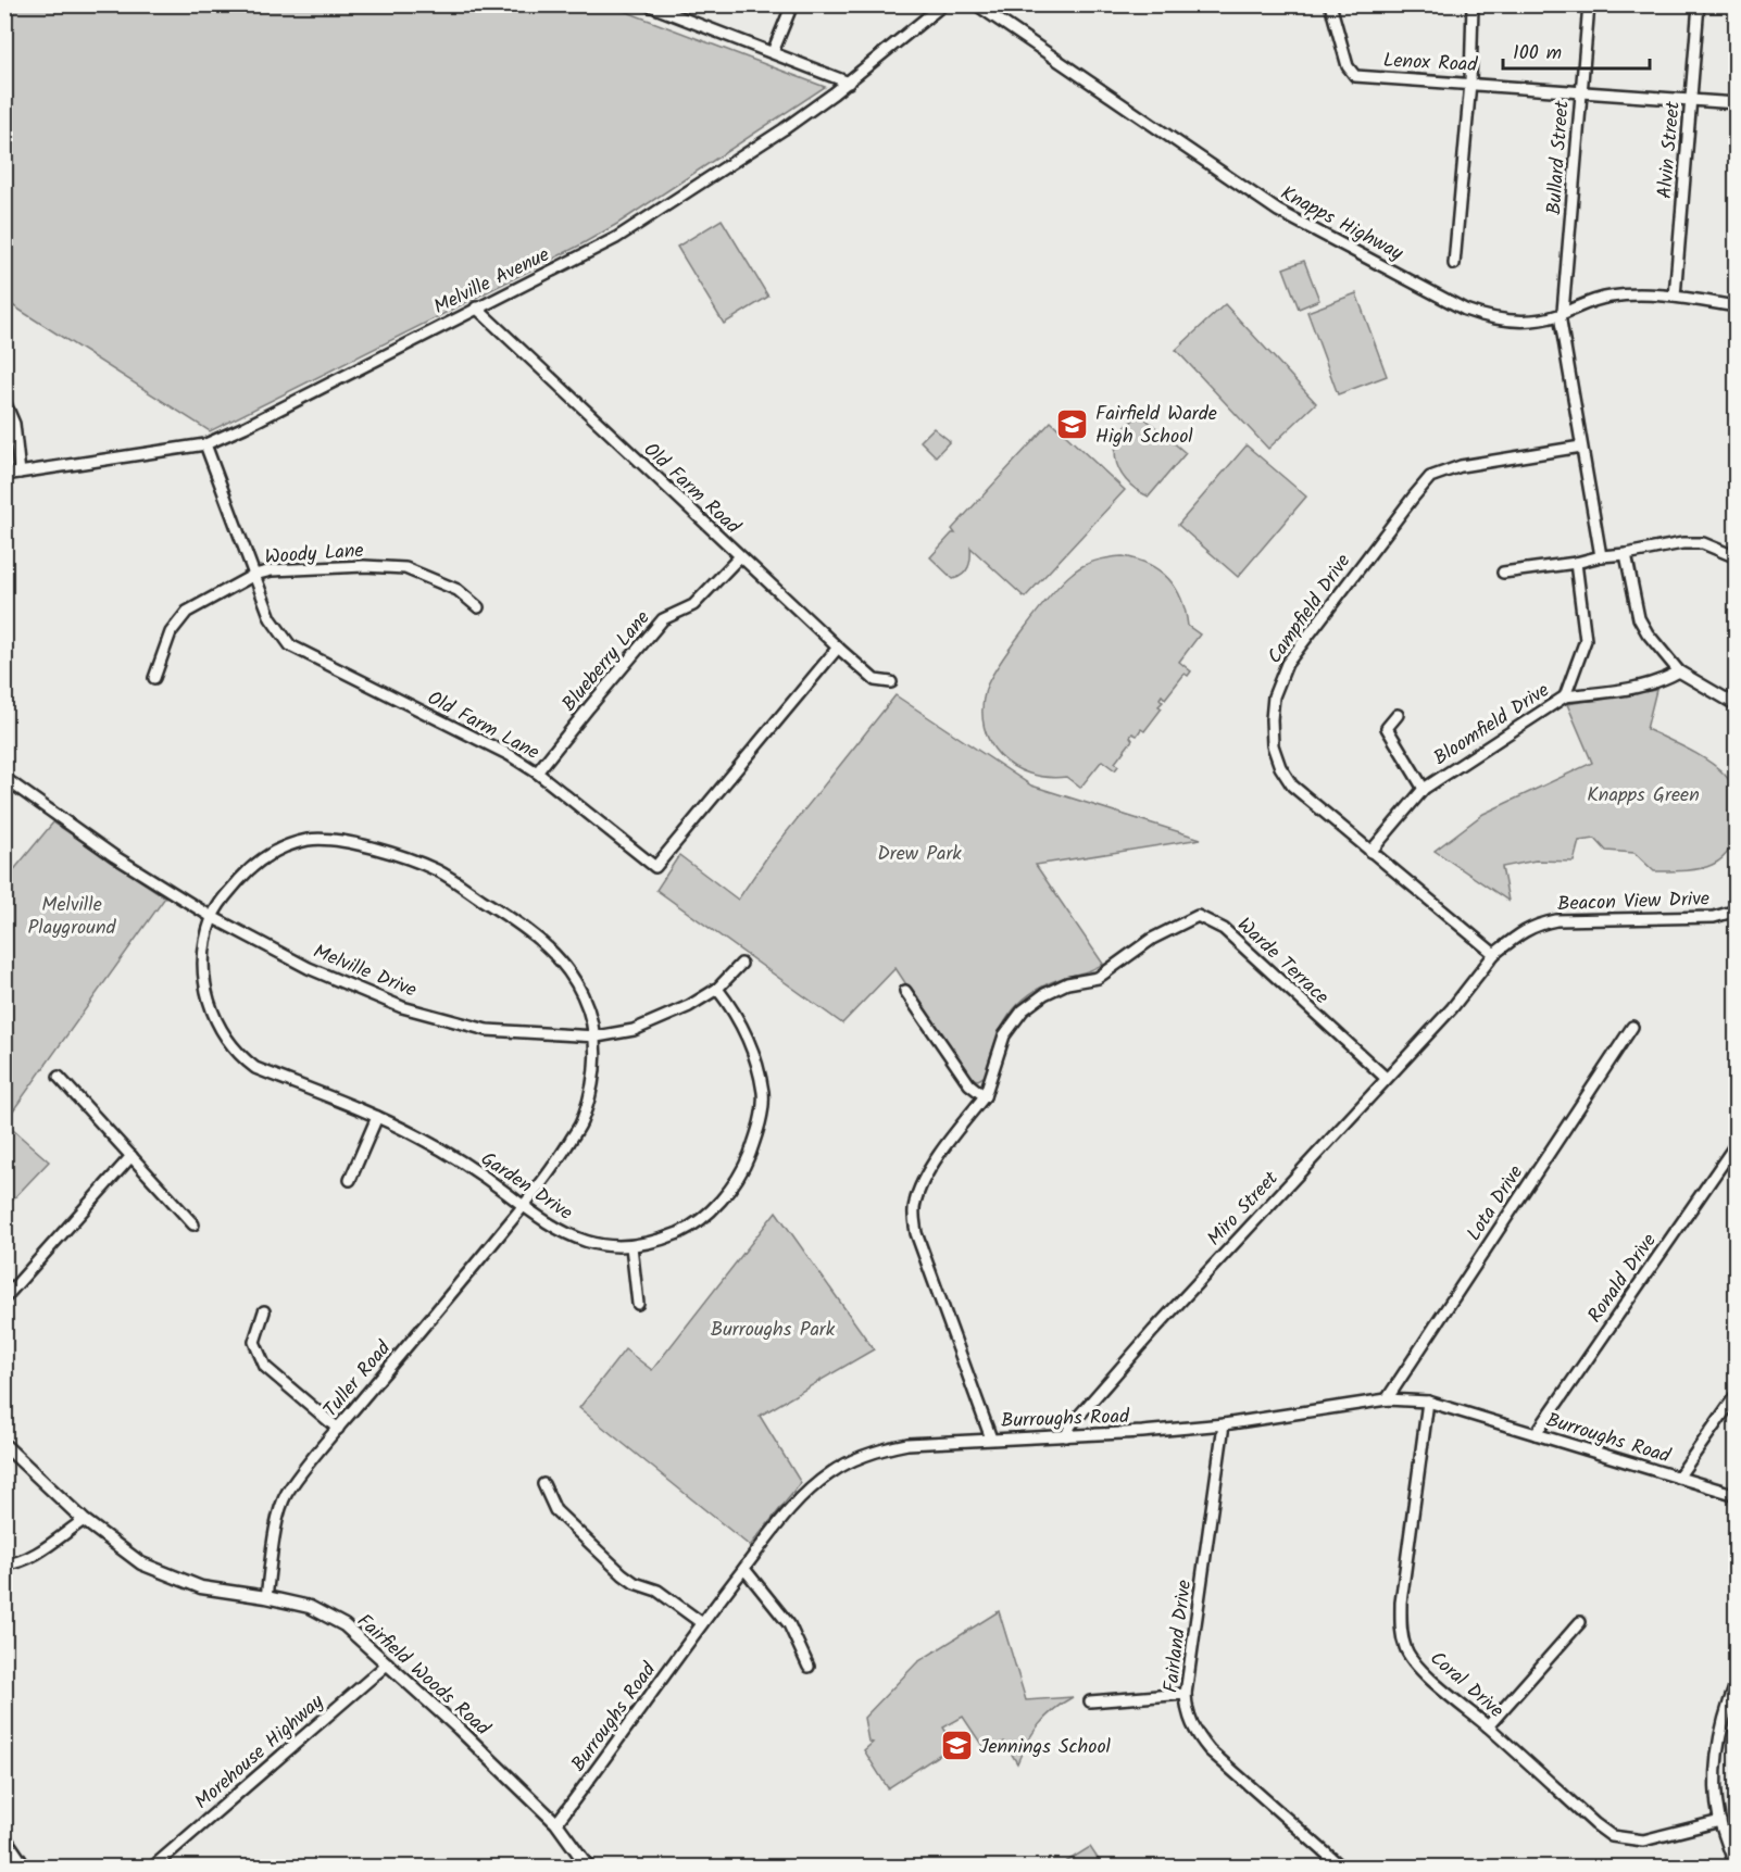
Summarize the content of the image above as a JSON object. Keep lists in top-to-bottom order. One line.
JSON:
{"streets":{"main road":["Fairfield Woods Road"],"street":["Lenox Road","Alvin Street","Bullard Street","Knapps Highway","Melville Avenue","Old Farm Road","Woody Lane","Campfield Drive","Blueberry Lane","Bloomfield Drive","Old Farm Lane","Beacon View Drive","Warde Terrace","Melville Drive","Garden Drive","Lota Drive","Miro Street","Ronald Drive","Tuller Road","Burroughs Road","Fairland Drive","Coral Drive","Morehouse Highway"]},"crossings":[["Lenox Road","Alvin Street"],["Lenox Road","Bullard Street"],["Alvin Street","Knapps Highway"],["Bullard Street","Knapps Highway"],["Bullard Street","Campfield Drive"],["Melville Avenue","Old Farm Road"],["Melville Avenue","Old Farm Lane"],["Old Farm Road","Blueberry Lane"],["Old Farm Road","Old Farm Lane"],["Woody Lane","Old Farm Lane"],["Campfield Drive","Bloomfield Drive"],["Campfield Drive","Beacon View Drive"],["Blueberry Lane","Old Farm Lane"],["Beacon View Drive","Miro Street"],["Warde Terrace","Miro Street"],["Warde Terrace","Burroughs Road"],["Melville Drive","Garden Drive"],["Melville Drive","Tuller Road"],["Garden Drive","Tuller Road"],["Lota Drive","Burroughs Road"],["Miro Street","Burroughs Road"],["Ronald Drive","Burroughs Road"],["Tuller Road","Fairfield Woods Road"],["Burroughs Road","Fairland Drive"],["Burroughs Road","Fairfield Woods Road"],["Burroughs Road","Coral Drive"],["Fairfield Woods Road","Morehouse Highway"]],"parks":["Knapps Green","Drew Park","Melville Playground","Burroughs Park"],"places":{"school or university":["Fairfield Warde High School","Jennings School"]},"scale_bar":"100 m"}
